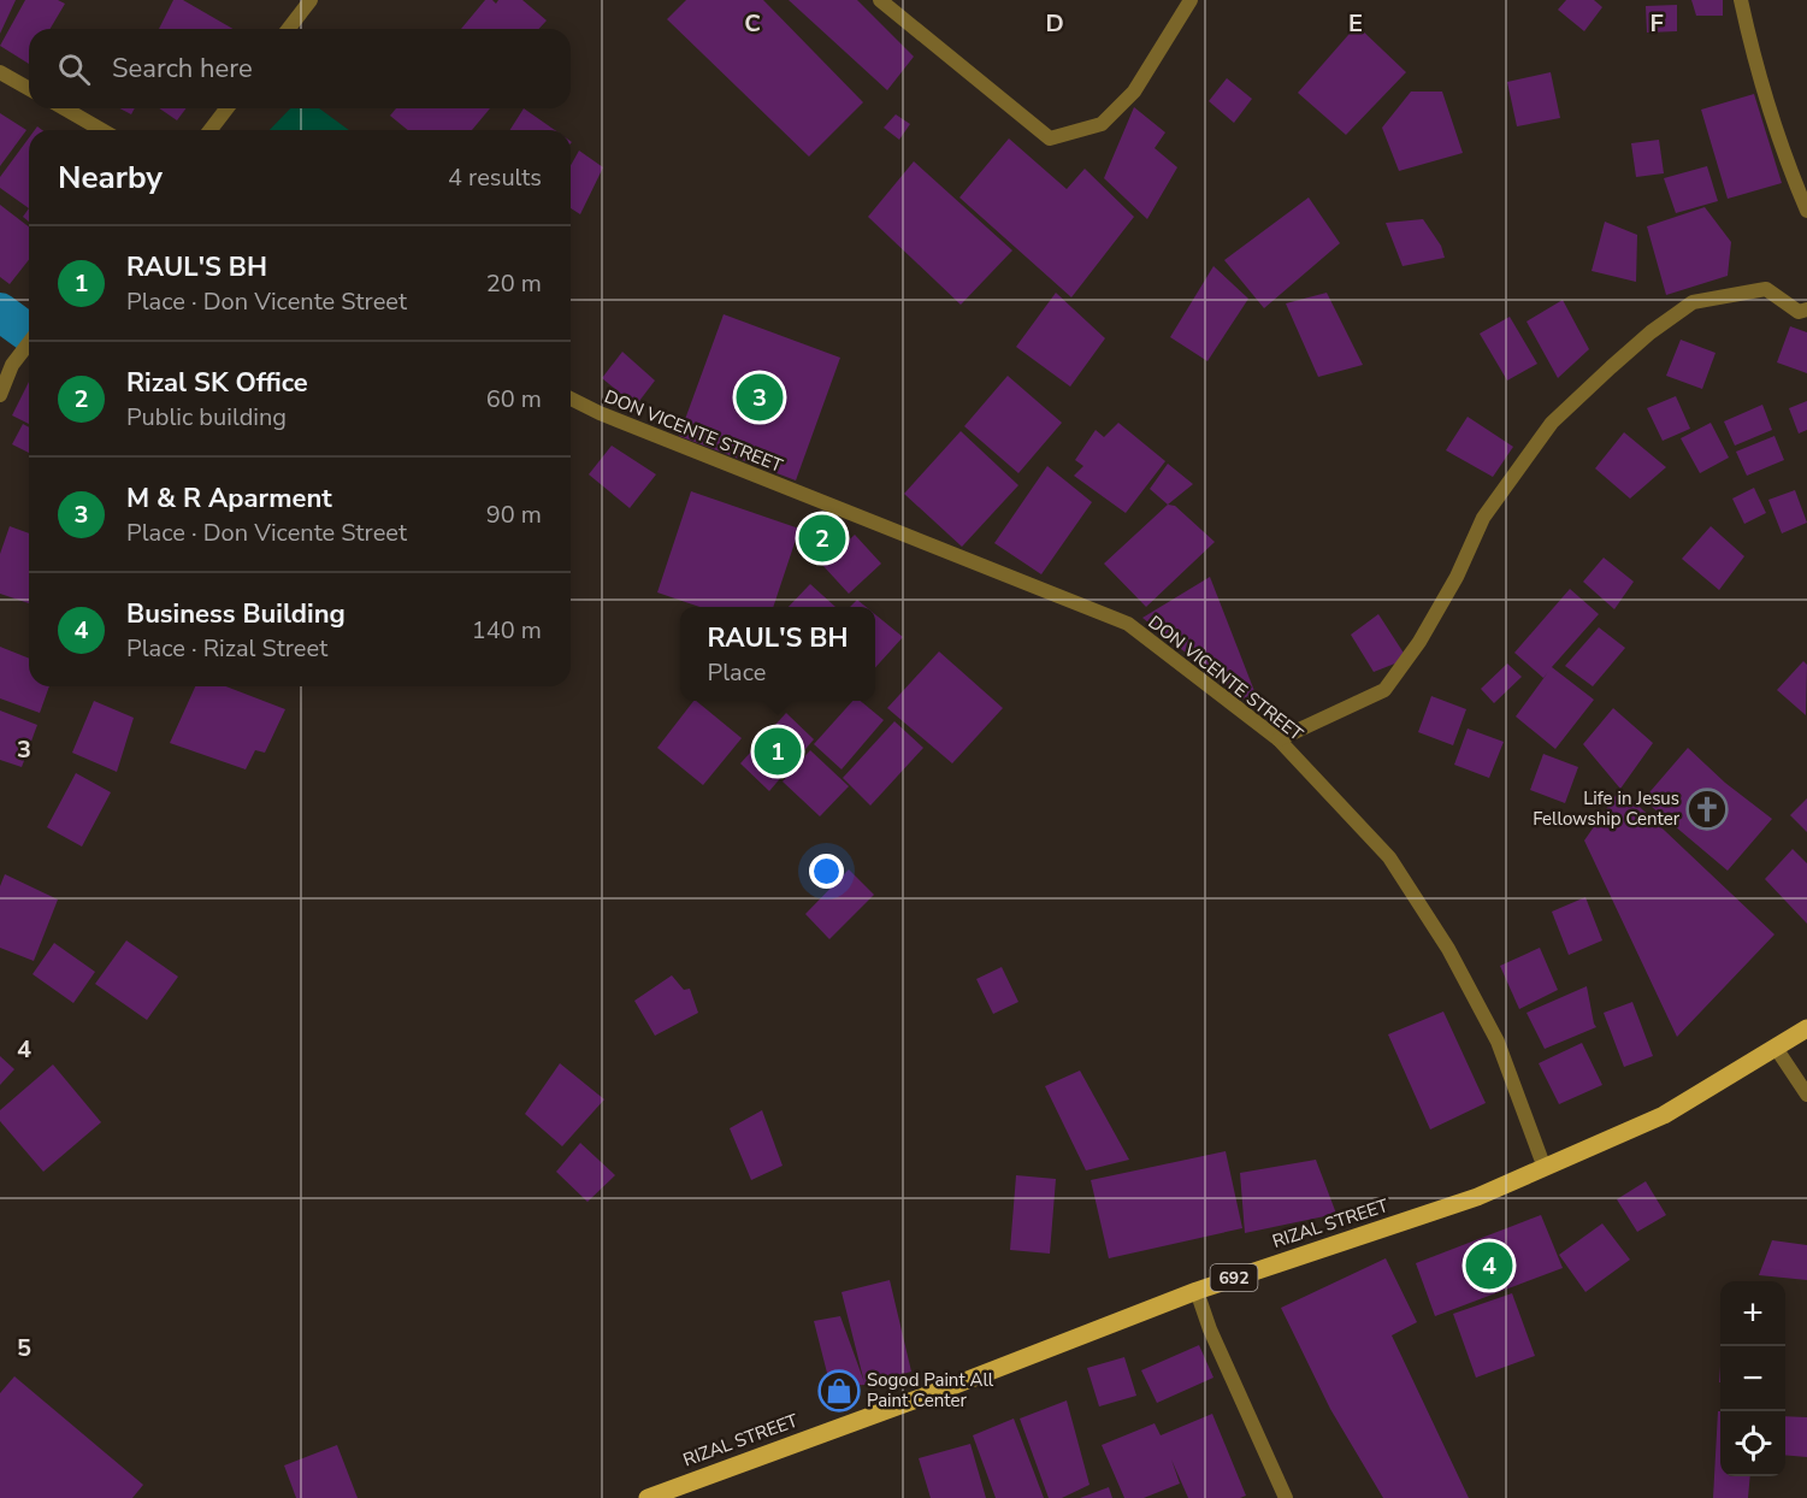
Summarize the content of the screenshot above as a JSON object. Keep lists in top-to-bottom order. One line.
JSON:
{"streets":{"main road":["RIZAL STREET","692"],"street":["DON VICENTE STREET"]},"crossings":[["DON VICENTE STREET","RIZAL STREET"]],"places":{"church":["Life in Jesus Fellowship Center"],"shop":["Sogod Paint All Paint Center"]},"page":{"search":"Search here","heading":["Nearby","4 results"],"list":[{"mark":"1","name":"RAUL'S BH","note":"Place · Don Vicente Street","value":"20 m"},{"mark":"2","name":"Rizal SK Office","note":"Public building","value":"60 m"},{"mark":"3","name":"M & R Aparment","note":"Place · Don Vicente Street","value":"90 m"},{"mark":"4","name":"Business Building","note":"Place · Rizal Street","value":"140 m"}],"pins":["3","2","1","4"],"popup":["RAUL'S BH","Place"],"map_buttons":["+","−"]},"grid":{"columns":["C","D","E","F"],"rows":["3","4","5"]}}
